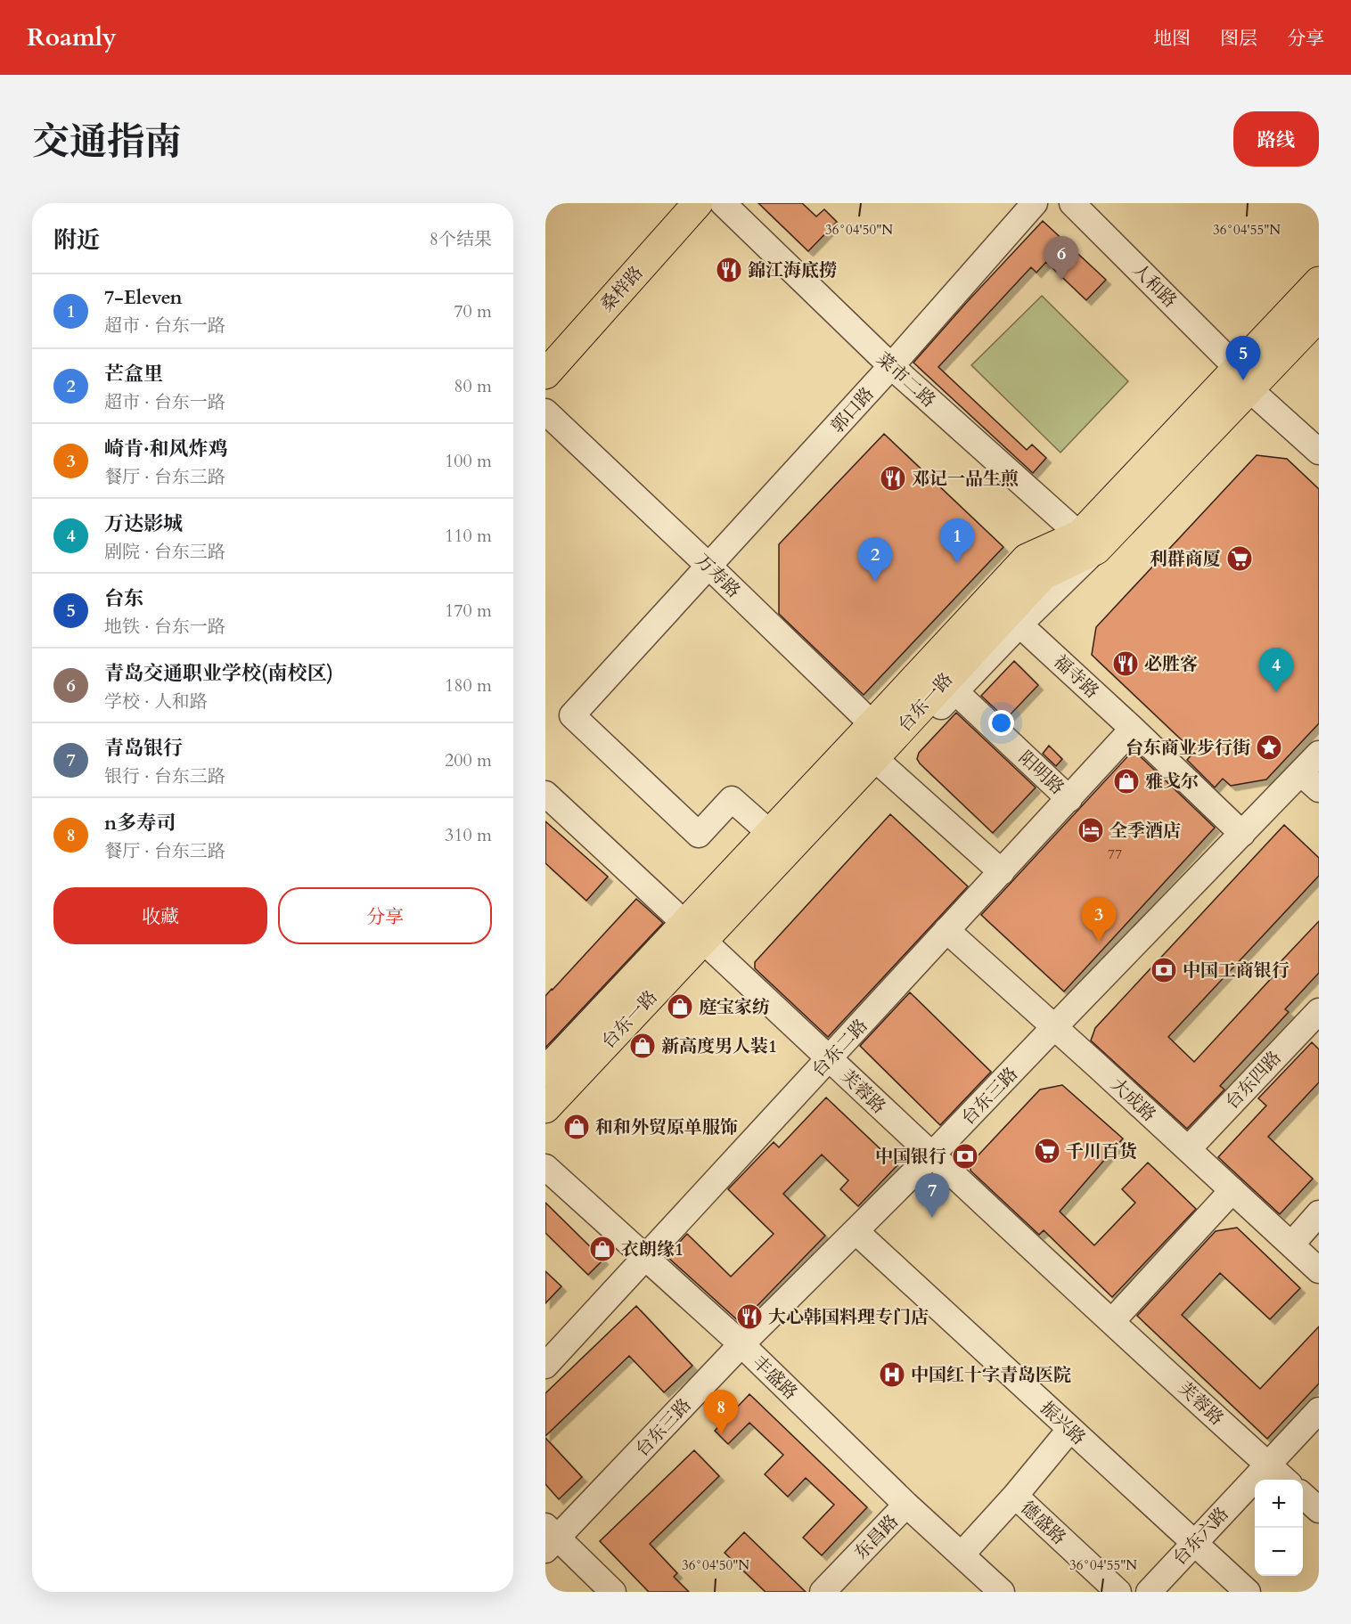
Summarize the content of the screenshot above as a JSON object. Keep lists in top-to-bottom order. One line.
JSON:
{"streets":{"main road":["桑梓路","台东一路"],"street":["人和路","菜市二路","郭口路","万寿路","福寺路","阳明路","台东二路","台东四路","芙蓉路","台东三路","大成路","丰盛路","振兴路","德盛路","台东六路","东昌路"]},"crossings":[["人和路","台东一路"],["菜市二路","郭口路"],["菜市二路","台东一路"],["郭口路","万寿路"],["郭口路","台东一路"],["万寿路","台东一路"],["万寿路","台东二路"],["福寺路","台东二路"],["福寺路","台东三路"],["台东一路","阳明路"],["台东一路","芙蓉路"],["阳明路","台东二路"],["台东二路","芙蓉路"],["台东二路","大成路"],["台东二路","丰盛路"],["台东四路","大成路"],["芙蓉路","台东三路"],["芙蓉路","台东六路"],["台东三路","大成路"],["台东三路","丰盛路"],["台东三路","振兴路"],["丰盛路","东昌路"],["振兴路","台东六路"]],"places":{"restaurant":["錦江海底撈","邓记一品生煎","必胜客","大心韩国料理专门店"],"supermarket":["利群商厦","千川百货"],"place":["台东商业步行街"],"shop":["雅戈尔","庭宝家纺","新高度男人装1","和和外贸原单服饰","衣朗缘1"],"hotel":["全季酒店"],"bank":["中国工商银行","中国银行"],"hospital":["中国红十字青岛医院"]},"house_numbers":["77"],"page":{"header":"Roamly","nav":["地图","图层","分享"],"title":"交通指南","buttons":["路线",["收藏","分享"]],"heading":["附近","8个结果"],"pins":["6","5","1","2","4","3","7","8"],"list":[{"mark":"1","name":"7-Eleven","note":"超市 · 台东一路","value":"70 m"},{"mark":"2","name":"芒盒里","note":"超市 · 台东一路","value":"80 m"},{"mark":"3","name":"崎肯·和风炸鸡","note":"餐厅 · 台东三路","value":"100 m"},{"mark":"4","name":"万达影城","note":"剧院 · 台东三路","value":"110 m"},{"mark":"5","name":"台东","note":"地铁 · 台东一路","value":"170 m"},{"mark":"6","name":"青岛交通职业学校(南校区)","note":"学校 · 人和路","value":"180 m"},{"mark":"7","name":"青岛银行","note":"银行 · 台东三路","value":"200 m"},{"mark":"8","name":"n多寿司","note":"餐厅 · 台东三路","value":"310 m"}],"map_buttons":["+","−"]},"coordinates":["36°04'50\"N","36°04'55\"N"]}
